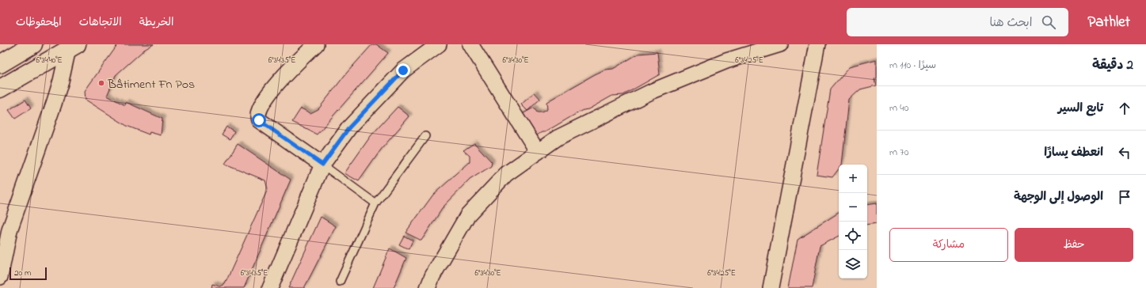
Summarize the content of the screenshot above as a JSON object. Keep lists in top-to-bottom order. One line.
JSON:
{"places":["Bâtiment Fn Pos"],"scale_bar":"20 m","page":{"header":"Pathlet","search":"ابحث هنا","nav":["الخريطة","الاتجاهات","المحفوظات"],"heading":["2 دقيقة","سيرًا · 110 m"],"list":[["تابع السير","40 m"],["انعطف يسارًا","70 m"],"الوصول إلى الوجهة"],"map_buttons":["+","−"],"buttons":["حفظ","مشاركة"],"scale":"20 m"},"coordinates":["6°34'40\"E","6°34'35\"E","6°34'30\"E","6°34'25\"E"]}
